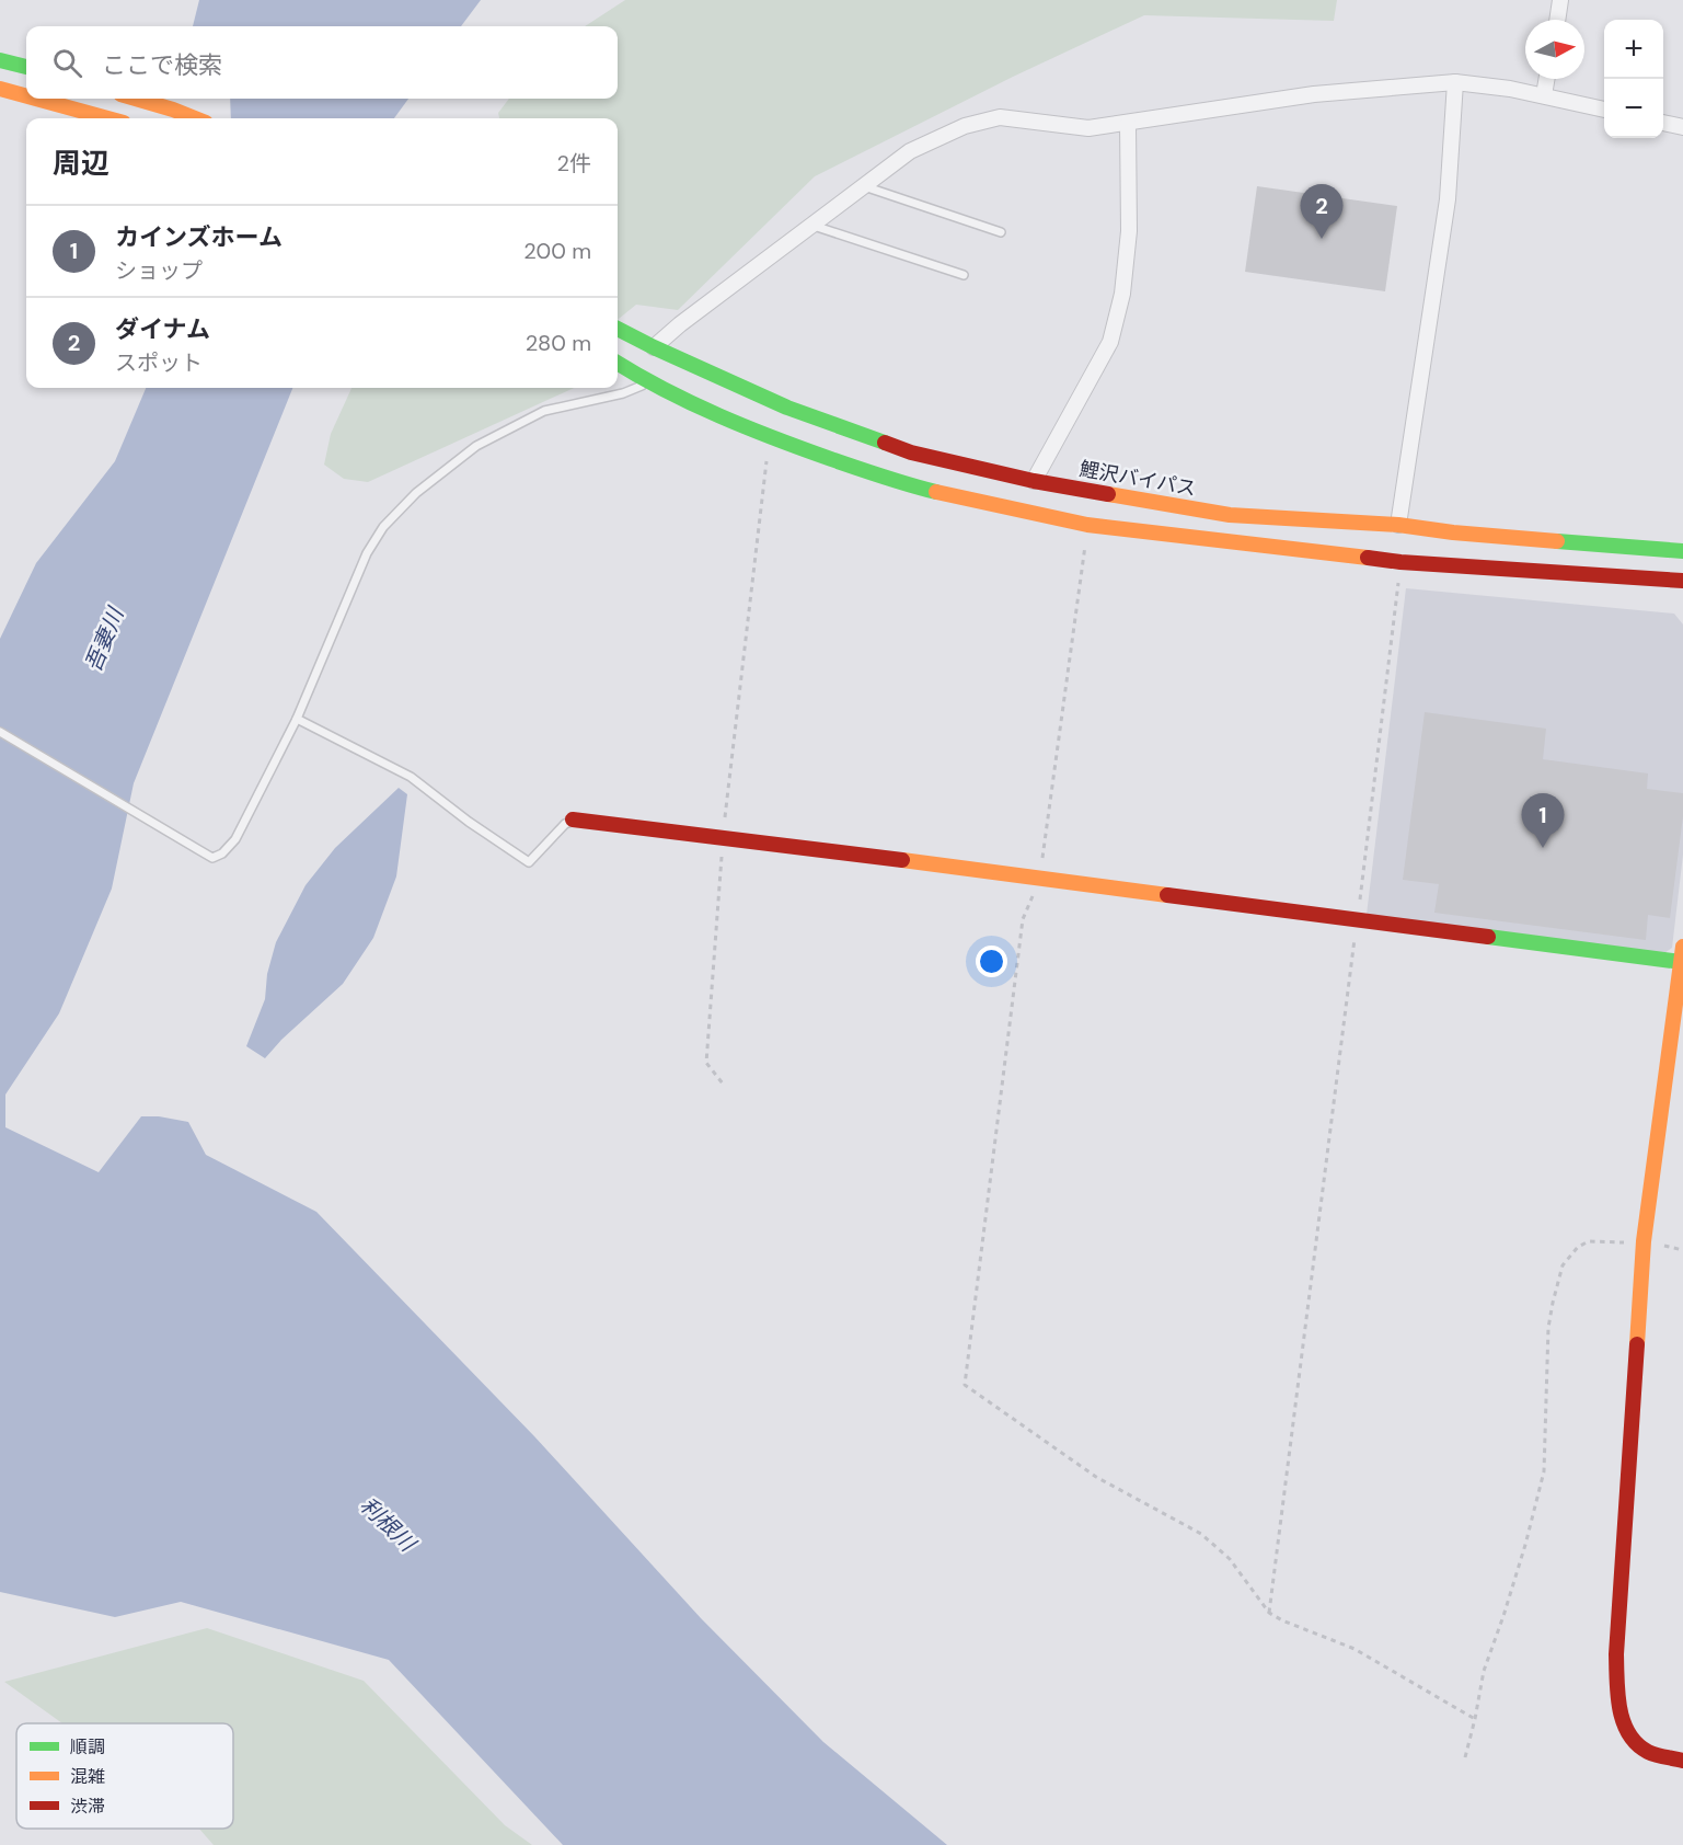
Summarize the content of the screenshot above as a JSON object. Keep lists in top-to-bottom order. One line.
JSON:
{"streets":{"main road":["鯉沢バイパス"]},"water":["吾妻川","利根川"],"legend":["順調","混雑","渋滞"],"north":"right","page":{"map_buttons":["+","−"],"search":"ここで検索","heading":["周辺","2件"],"pins":["2","1"],"list":[{"mark":"1","name":"カインズホーム","note":"ショップ","value":"200 m"},{"mark":"2","name":"ダイナム","note":"スポット","value":"280 m"}]}}
